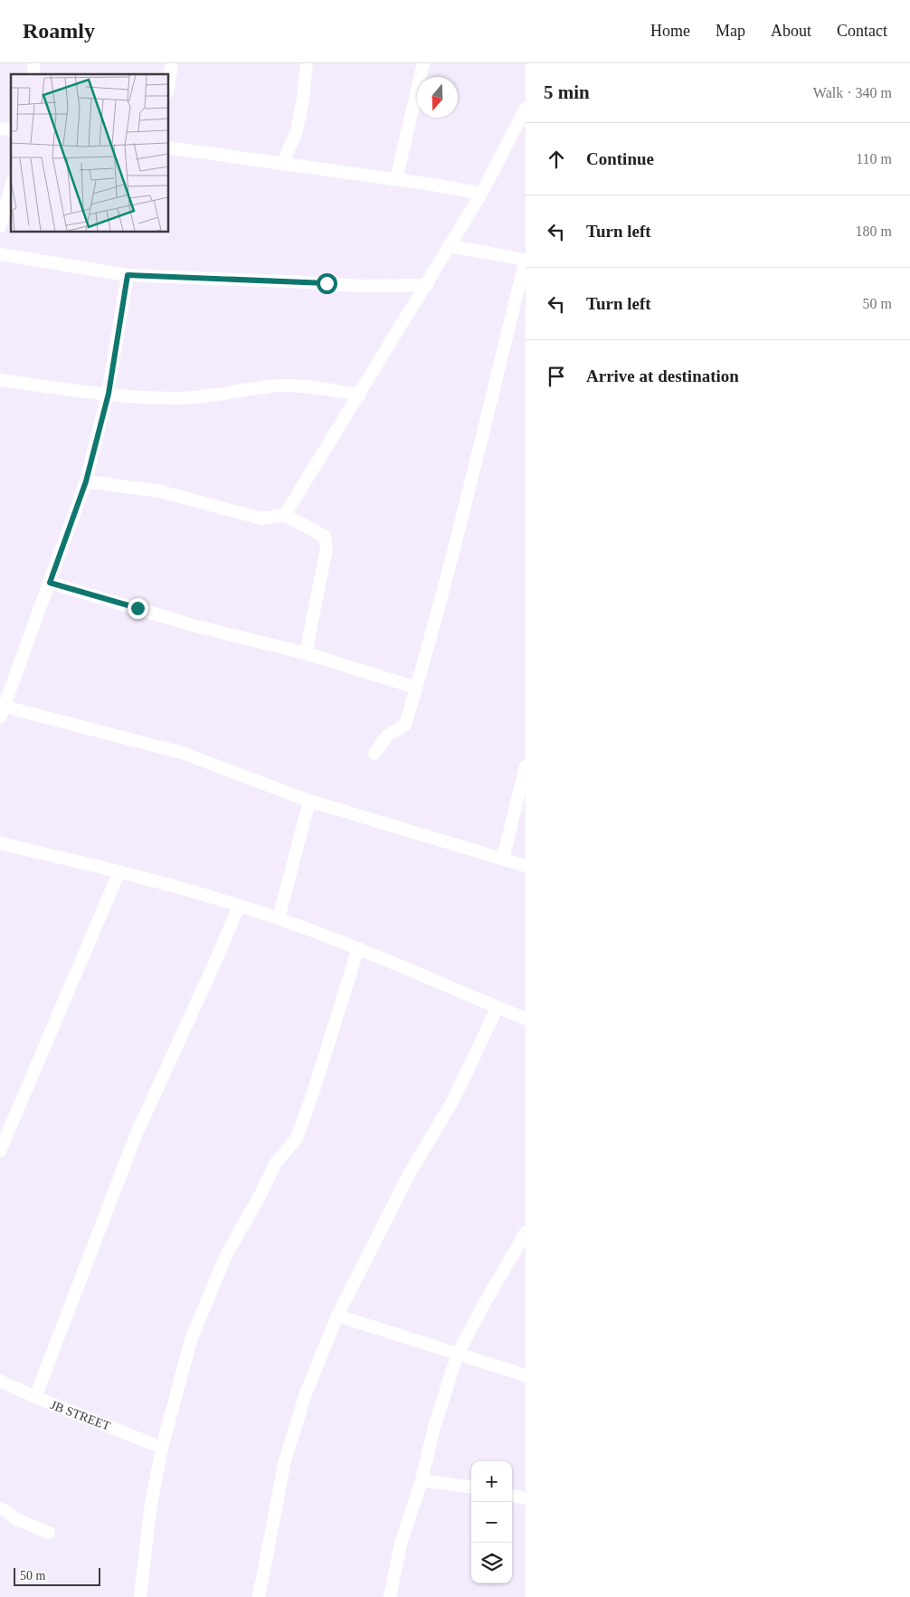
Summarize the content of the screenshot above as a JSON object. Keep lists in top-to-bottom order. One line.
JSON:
{"streets":{"street":["JB STREET"]},"scale_bar":"50 m","north":"bottom","page":{"header":"Roamly","nav":["Home","Map","About","Contact"],"heading":["5 min","Walk · 340 m"],"list":[["Continue","110 m"],["Turn left","180 m"],["Turn left","50 m"],"Arrive at destination"],"map_buttons":["+","−"],"scale":"50 m"}}
